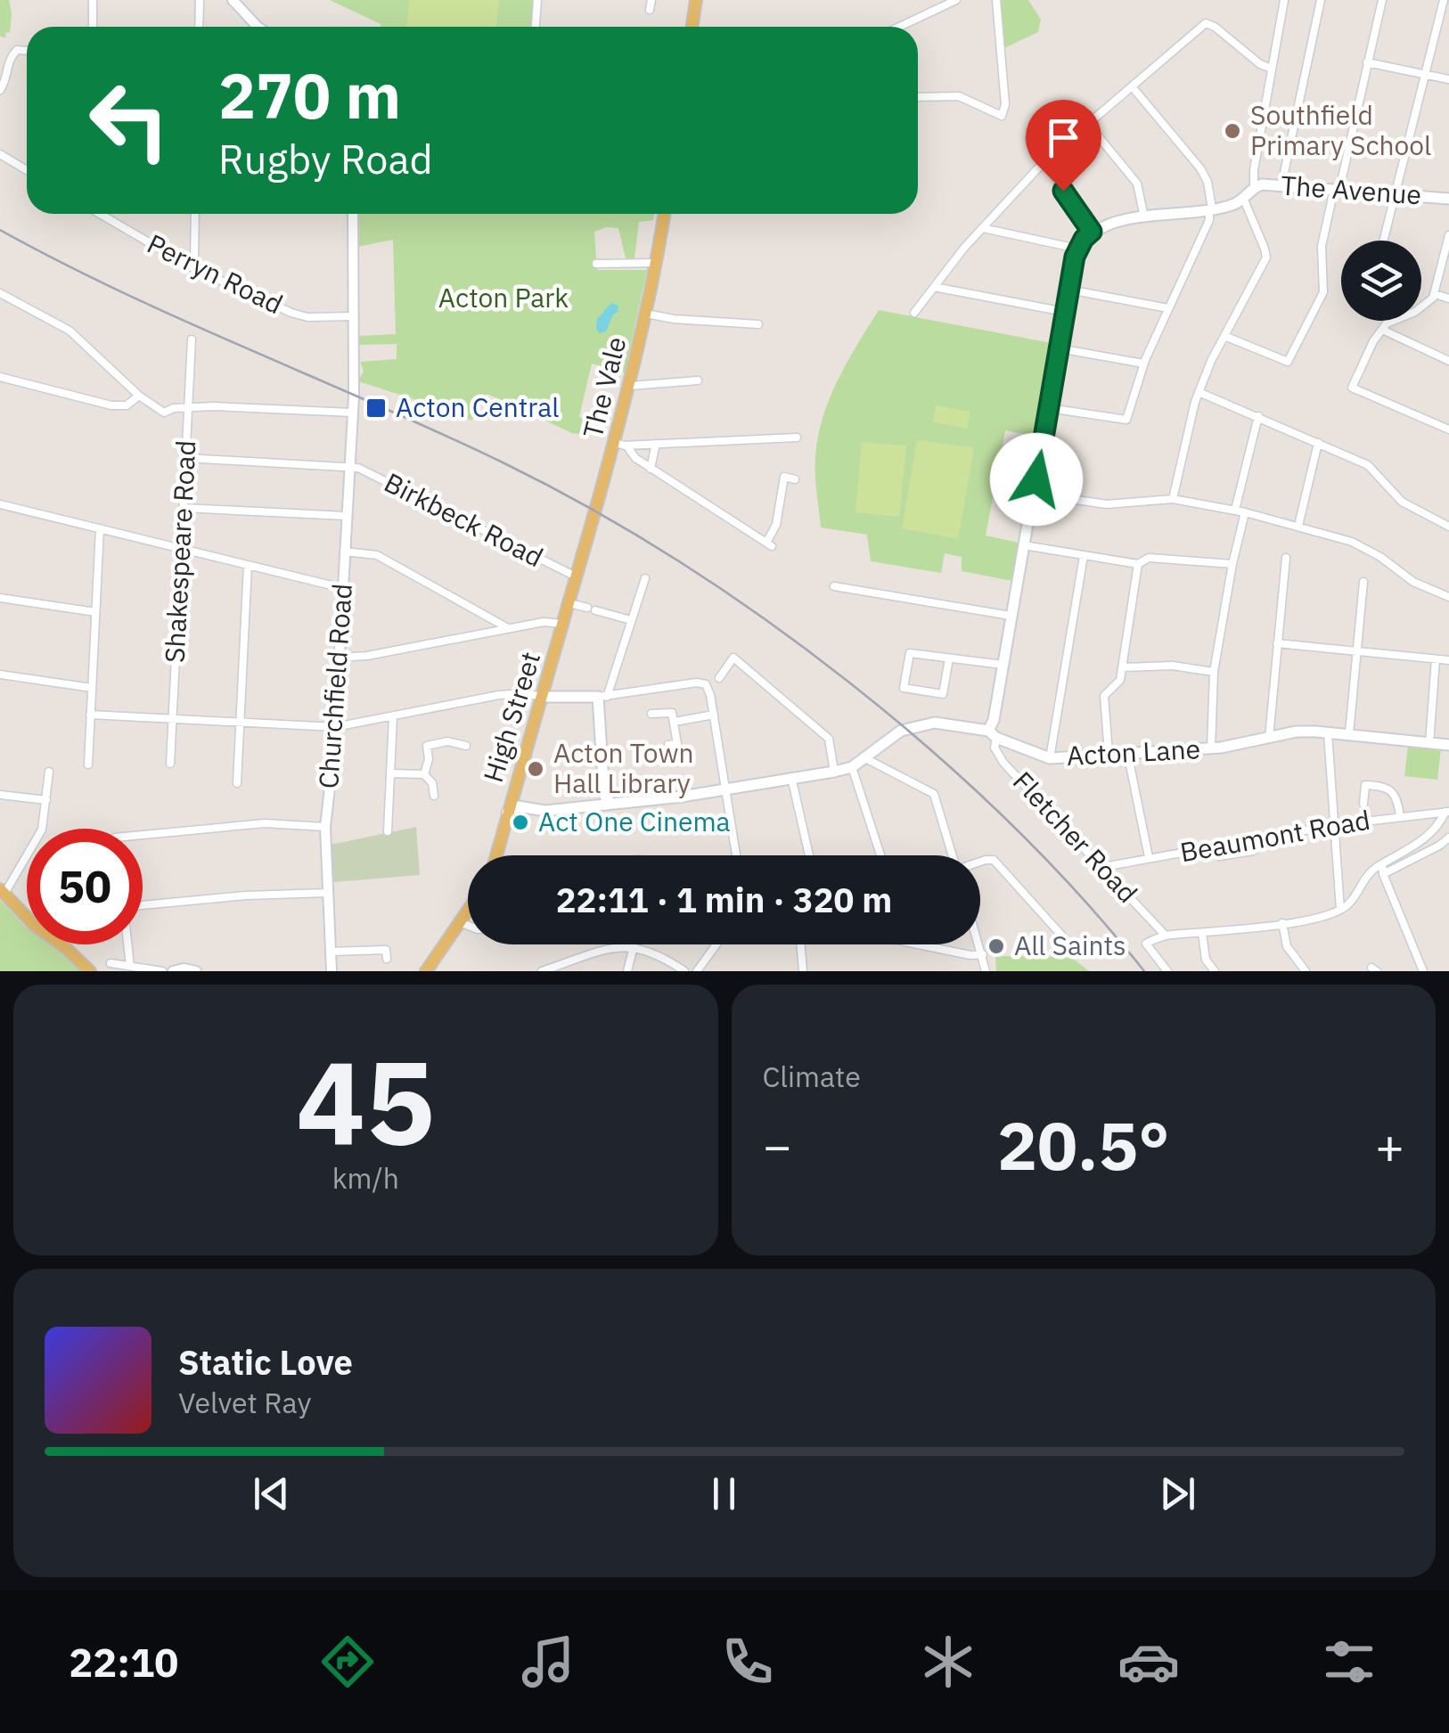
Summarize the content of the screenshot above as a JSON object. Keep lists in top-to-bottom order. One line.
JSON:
{"streets":{"main road":["The Avenue","The Vale","High Street","Acton Lane"],"street":["Perryn Road","Birkbeck Road","Shakespeare Road","Churchfield Road","Beaumont Road","Fletcher Road"]},"crossings":[["Perryn Road","Churchfield Road"],["The Vale","Birkbeck Road"],["The Vale","High Street"],["Birkbeck Road","Churchfield Road"],["Birkbeck Road","High Street"],["High Street","Acton Lane"],["Acton Lane","Fletcher Road"],["Beaumont Road","Fletcher Road"]],"parks":["Acton Park"],"places":{"other":["Southfield Primary School","Acton Town Hall Library","Act One Cinema","All Saints"],"transit":["Acton Central"]},"page":{"turn":["270 m","Rugby Road"],"limit":"50","trip":"22:11 · 1 min · 320 m","tile":[["45","km/h"],"Climate"],"heat":["−","20.5°","+"],"song":["Static Love","Velvet Ray"],"tabs":"22:10"}}
